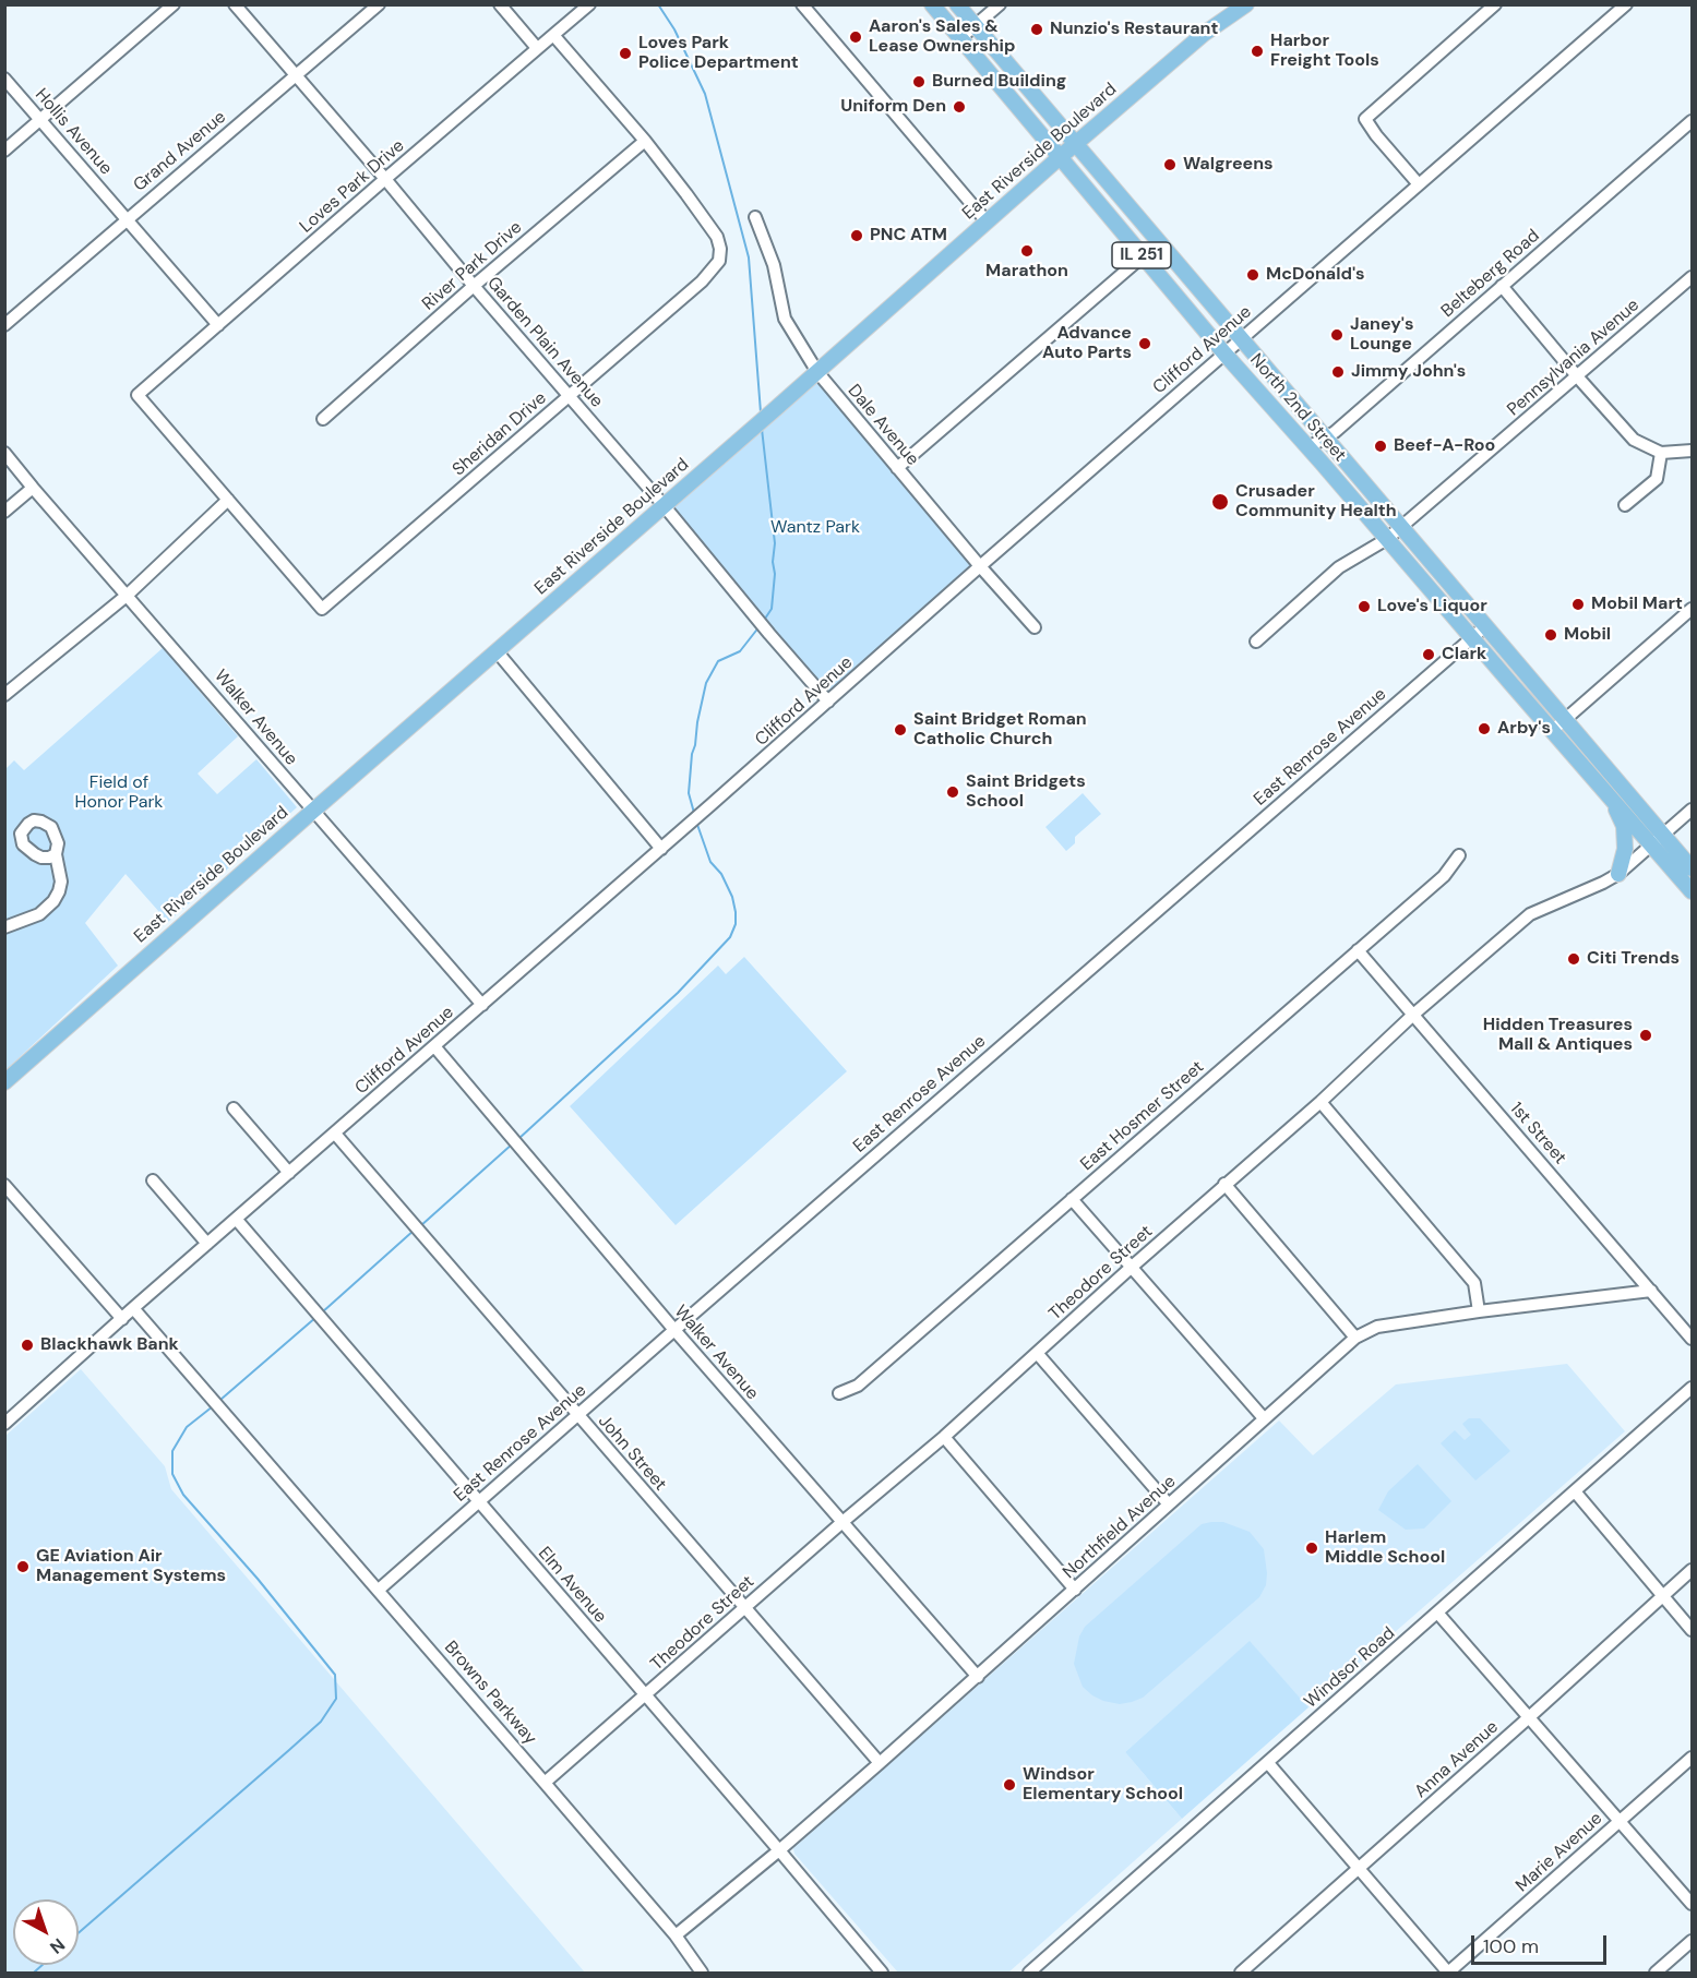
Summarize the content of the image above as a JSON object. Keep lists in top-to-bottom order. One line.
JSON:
{"streets":{"main road":["East Riverside Boulevard","IL 251","North 2nd Street"],"street":["Hollis Avenue","Grand Avenue","Loves Park Drive","River Park Drive","Belteberg Road","Garden Plain Avenue","Clifford Avenue","Pennsylvania Avenue","Dale Avenue","Sheridan Drive","Walker Avenue","East Renrose Avenue","East Hosmer Street","1st Street","Theodore Street","John Street","Northfield Avenue","Elm Avenue","Windsor Road","Browns Parkway","Anna Avenue","Marie Avenue"]},"crossings":[["Hollis Avenue","Grand Avenue"],["Hollis Avenue","Loves Park Drive"],["Grand Avenue","Garden Plain Avenue"],["East Riverside Boulevard","Garden Plain Avenue"],["East Riverside Boulevard","North 2nd Street"],["East Riverside Boulevard","Dale Avenue"],["East Riverside Boulevard","Walker Avenue"],["Loves Park Drive","Garden Plain Avenue"],["Loves Park Drive","Sheridan Drive"],["River Park Drive","Garden Plain Avenue"],["River Park Drive","Sheridan Drive"],["Belteberg Road","North 2nd Street"],["Garden Plain Avenue","Clifford Avenue"],["Garden Plain Avenue","Sheridan Drive"],["Clifford Avenue","North 2nd Street"],["Clifford Avenue","Dale Avenue"],["Clifford Avenue","Walker Avenue"],["Clifford Avenue","John Street"],["Clifford Avenue","Elm Avenue"],["Clifford Avenue","Browns Parkway"],["Pennsylvania Avenue","North 2nd Street"],["North 2nd Street","East Renrose Avenue"],["North 2nd Street","Theodore Street"],["Walker Avenue","East Renrose Avenue"],["Walker Avenue","Theodore Street"],["Walker Avenue","Northfield Avenue"],["East Renrose Avenue","John Street"],["East Renrose Avenue","Elm Avenue"],["East Renrose Avenue","Browns Parkway"],["East Hosmer Street","1st Street"],["1st Street","Theodore Street"],["1st Street","Northfield Avenue"],["Theodore Street","John Street"],["Theodore Street","Elm Avenue"],["Theodore Street","Browns Parkway"],["John Street","Northfield Avenue"],["Northfield Avenue","Elm Avenue"],["Northfield Avenue","Browns Parkway"]],"parks":["Wantz Park","Field of Honor Park"],"places":["Nunzio's Restaurant","Aaron's Sales & Lease Ownership","Harbor Freight Tools","Loves Park Police Department","Burned Building","Uniform Den","Walgreens","PNC ATM","Marathon","McDonald's","Janey's Lounge","Advance Auto Parts","Jimmy John's","Beef-A-Roo","Crusader Community Health","Mobil Mart","Love's Liquor","Mobil","Clark","Arby's","Saint Bridget Roman Catholic Church","Saint Bridgets School","Citi Trends","Hidden Treasures Mall & Antiques","Blackhawk Bank","Harlem Middle School","GE Aviation Air Management Systems","Windsor Elementary School"],"scale_bar":"100 m","north":"bottom right"}
